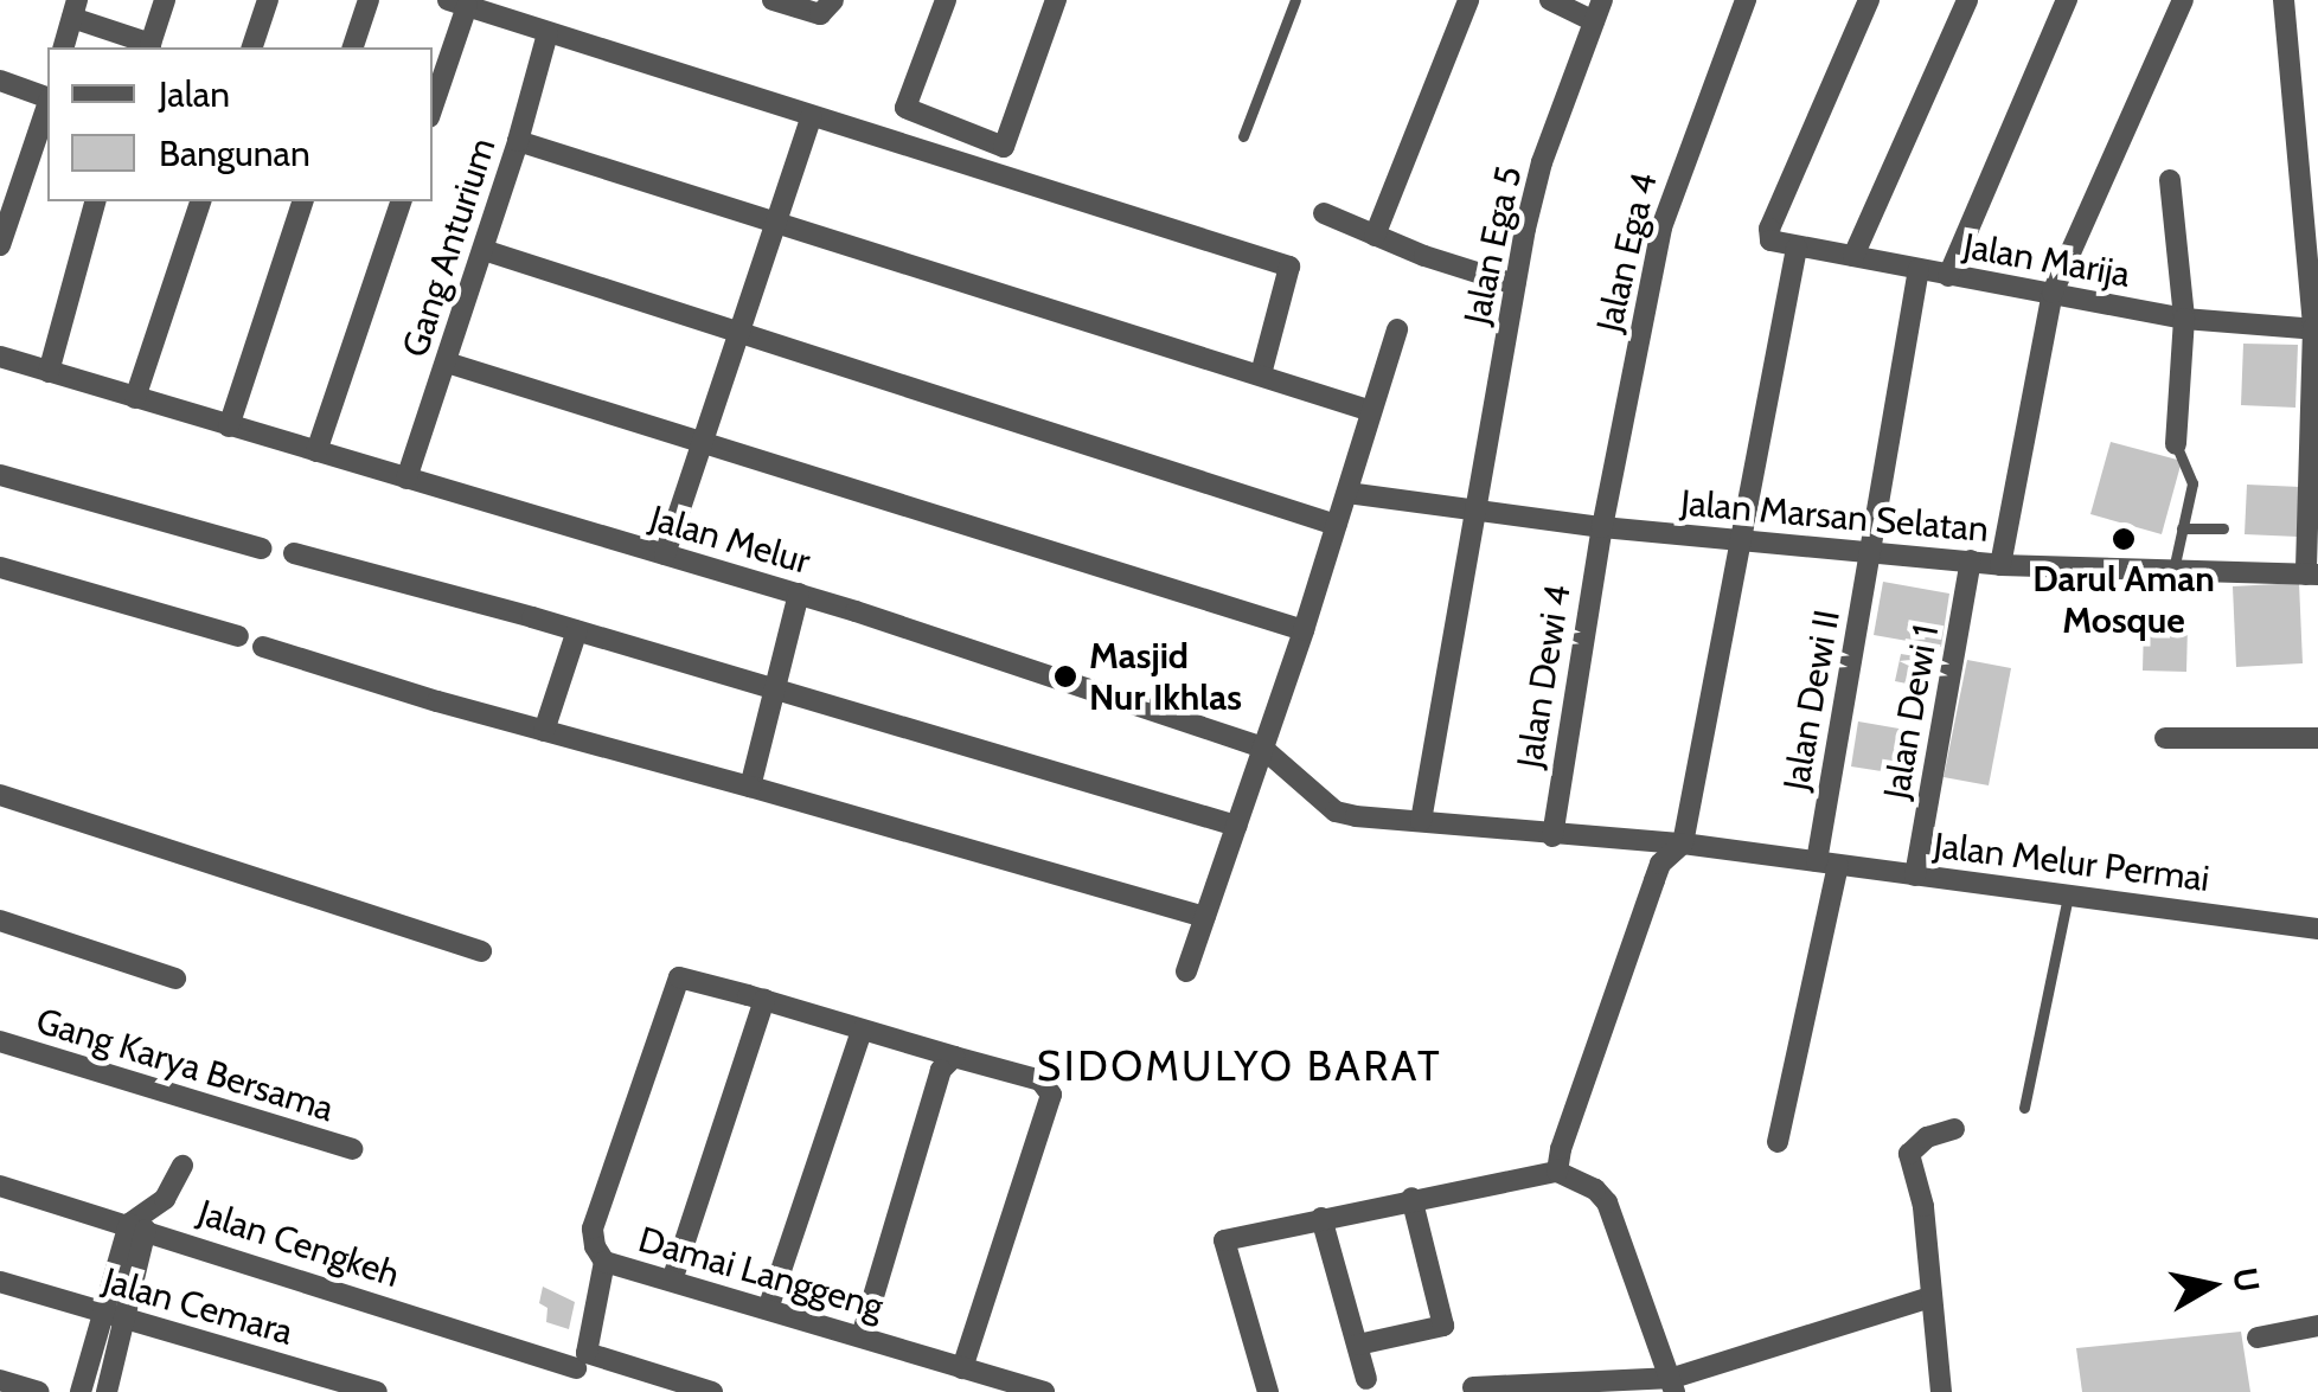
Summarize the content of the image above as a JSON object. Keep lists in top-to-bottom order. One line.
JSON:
{"streets":{"street":["Jalan Ega 5","Gang Anturium","Jalan Ega 4","Jalan Marija","Jalan Marsan Selatan","Jalan Melur","Jalan Dewi 4","Jalan Dewi II","Jalan Dewi 1","Jalan Melur Permai","Gang Karya Bersama","Jalan Cengkeh","Damai Langgeng","Jalan Cemara"]},"crossings":[["Jalan Ega 5","Jalan Marsan Selatan"],["Jalan Ega 5","Jalan Melur"],["Gang Anturium","Jalan Melur"],["Jalan Ega 4","Jalan Marsan Selatan"],["Jalan Ega 4","Jalan Dewi 4"],["Jalan Marija","Jalan Dewi II"],["Jalan Marsan Selatan","Jalan Dewi 4"],["Jalan Marsan Selatan","Jalan Dewi II"],["Jalan Marsan Selatan","Jalan Dewi 1"],["Jalan Melur","Jalan Dewi 4"],["Jalan Melur","Jalan Melur Permai"],["Jalan Dewi II","Jalan Melur Permai"],["Jalan Dewi 1","Jalan Melur Permai"],["Jalan Cengkeh","Damai Langgeng"]],"districts":["SIDOMULYO BARAT"],"places":["Darul Aman Mosque","Masjid Nur Ikhlas"],"legend":["Jalan","Bangunan"],"north":"right"}
